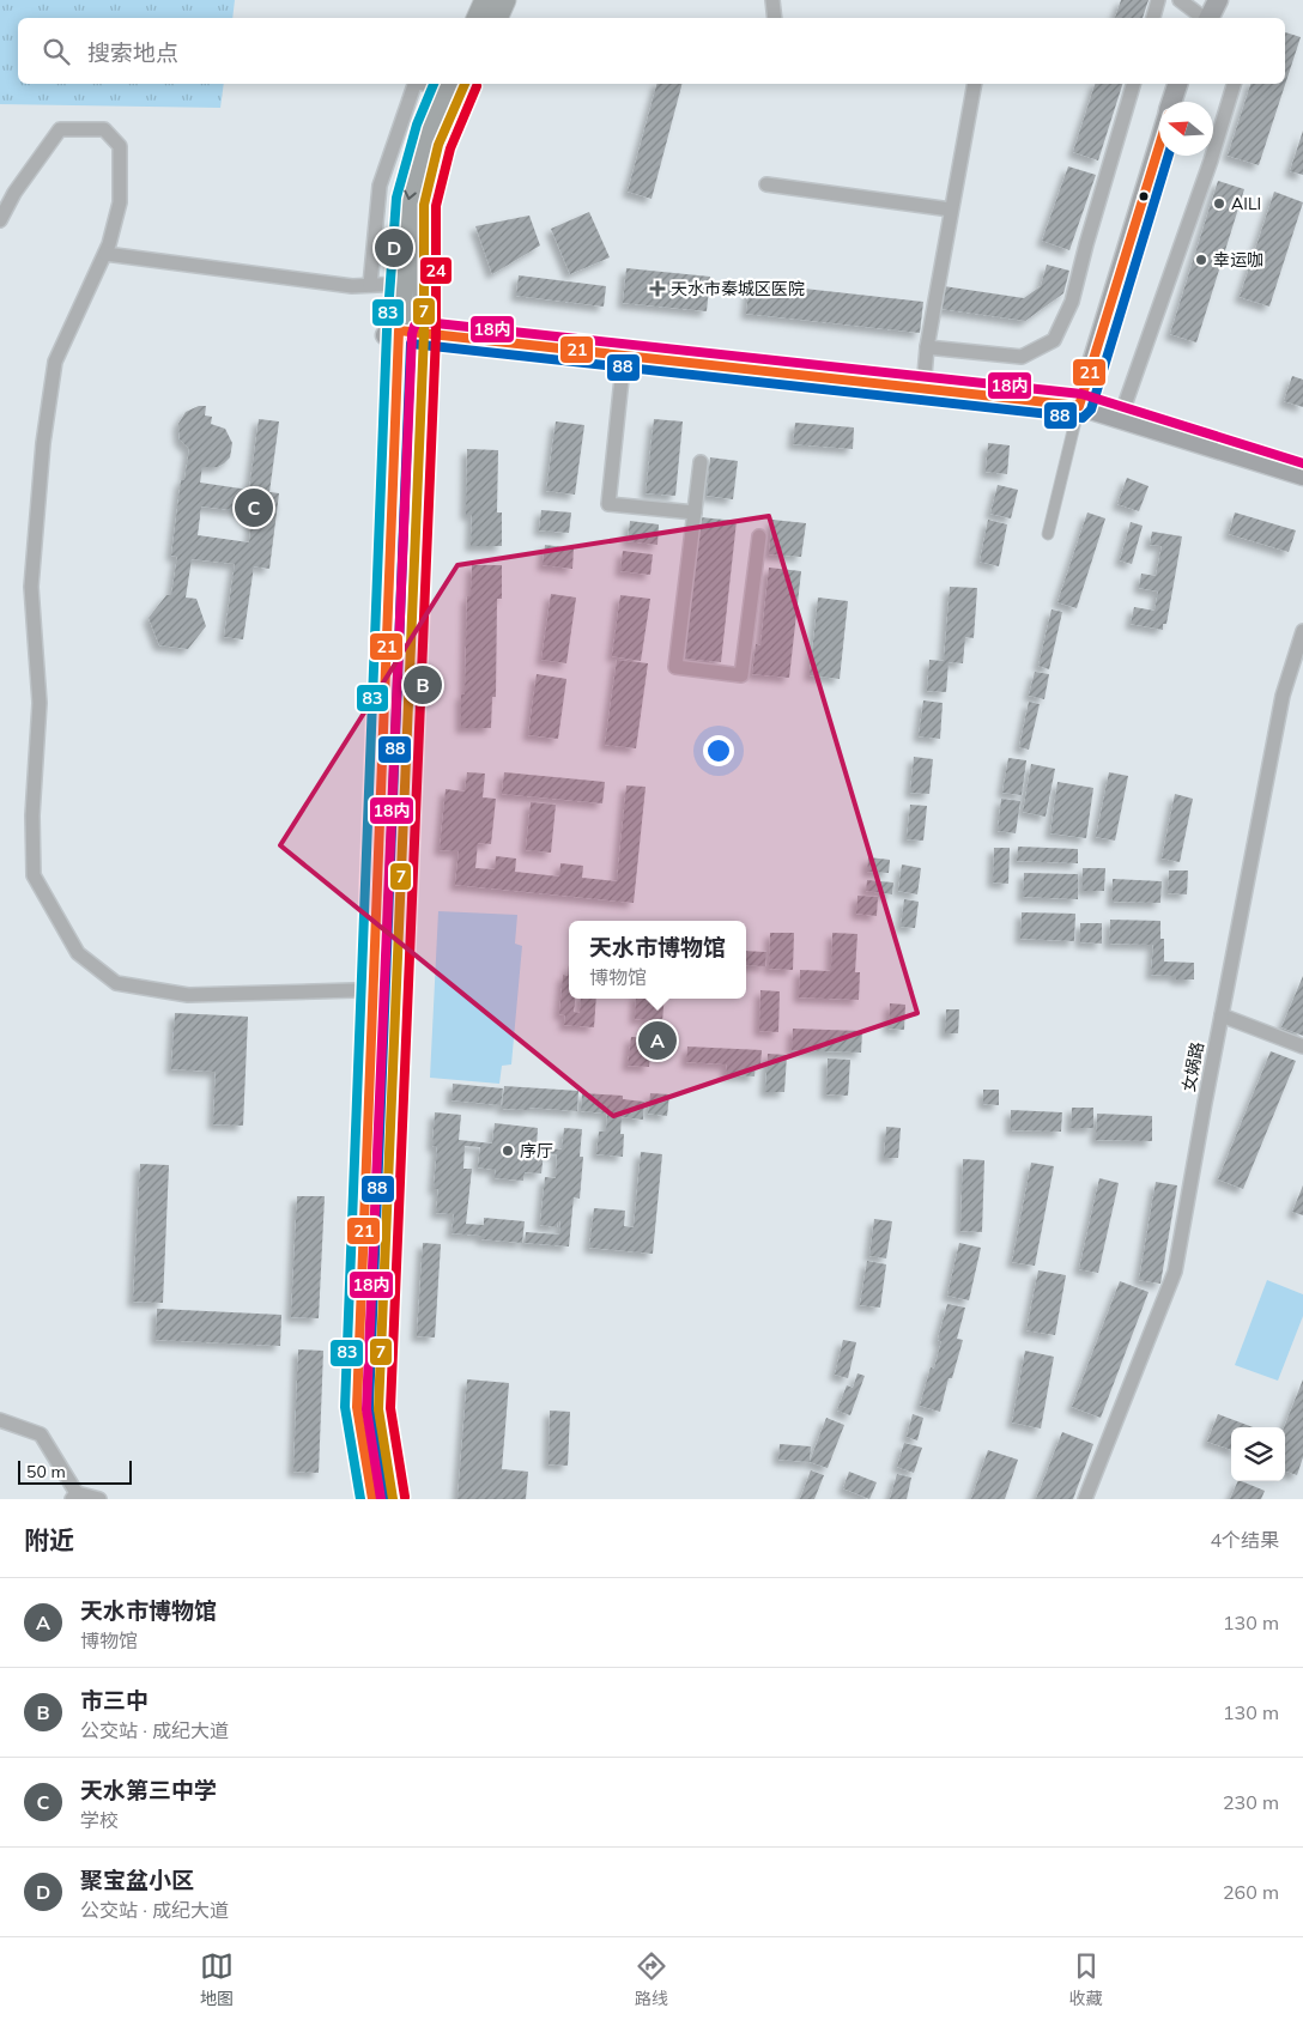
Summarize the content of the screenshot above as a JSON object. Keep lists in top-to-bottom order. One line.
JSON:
{"streets":{"street":["女娲路"]},"places":{"other":["AILI","幸运咖","序厅"],"health":["天水市秦城区医院"]},"lines":["transit line 7","transit line 83","transit line 24","transit line 21","transit line 88","transit line 18内"],"scale_bar":"50 m","north":"left","page":{"search":"搜索地点","pins":["D","C","B","A"],"popup":["天水市博物馆","博物馆"],"scale":"50 m","heading":["附近","4个结果"],"list":[{"mark":"A","name":"天水市博物馆","note":"博物馆","value":"130 m"},{"mark":"B","name":"市三中","note":"公交站 · 成纪大道","value":"130 m"},{"mark":"C","name":"天水第三中学","note":"学校","value":"230 m"},{"mark":"D","name":"聚宝盆小区","note":"公交站 · 成纪大道","value":"260 m"}],"nav":["地图","路线","收藏"]}}
